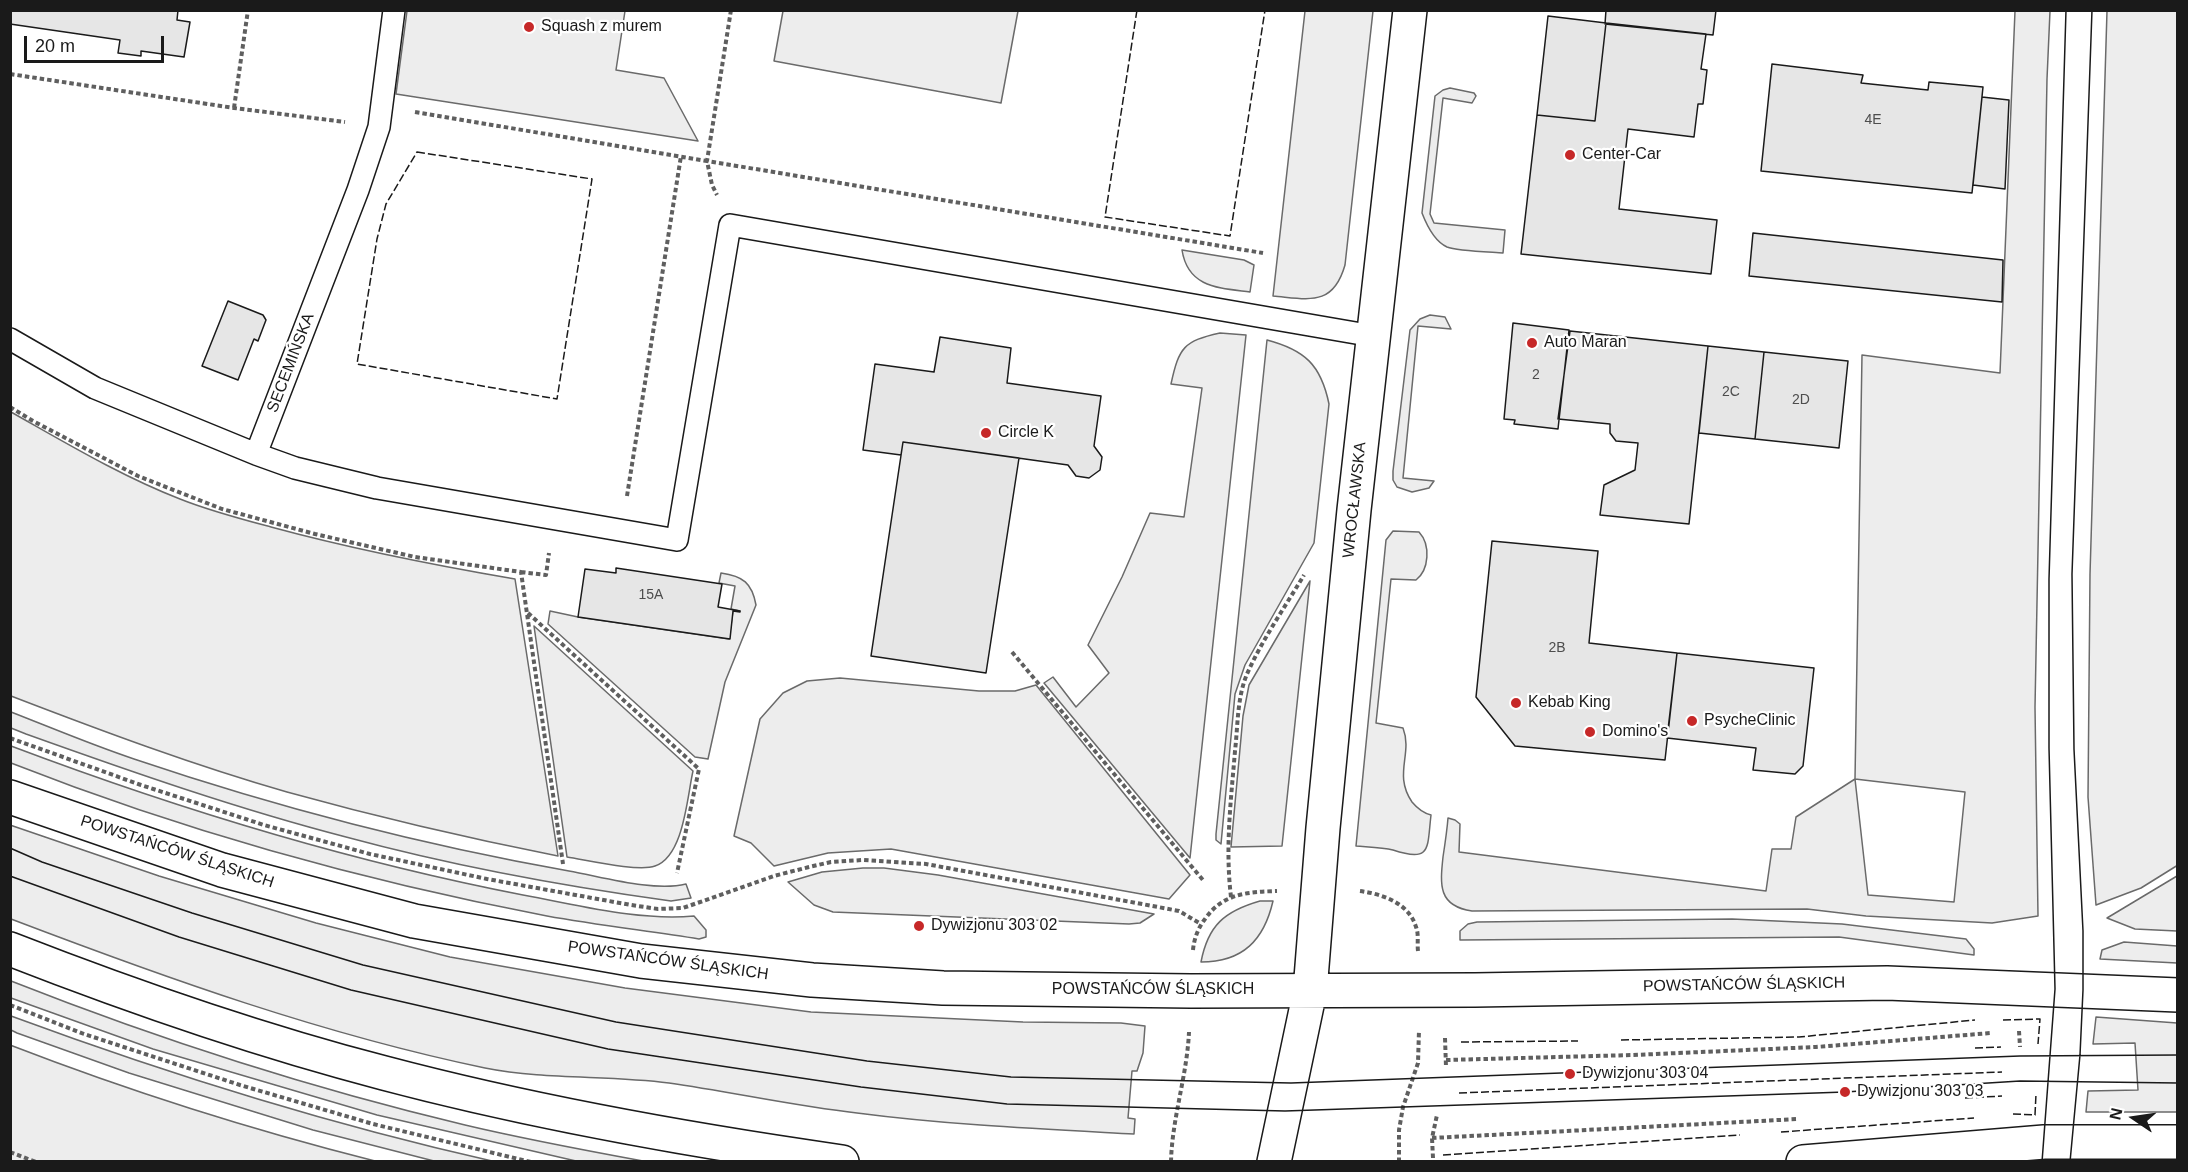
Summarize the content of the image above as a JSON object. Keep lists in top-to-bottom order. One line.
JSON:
{"streets":{"main road":["WROCŁAWSKA","POWSTAŃCÓW ŚLĄSKICH"],"lane":["SECEMIŃSKA"]},"crossings":[["WROCŁAWSKA","POWSTAŃCÓW ŚLĄSKICH"]],"places":["Squash z murem","Center-Car","Auto Maran","Circle K","Kebab King","PsycheClinic","Domino's","Dywizjonu 303 02","Dywizjonu 303 04","Dywizjonu 303 03"],"house_numbers":["4E","2","2C","2D","15A","2B"],"scale_bar":"20 m","north":"left"}
